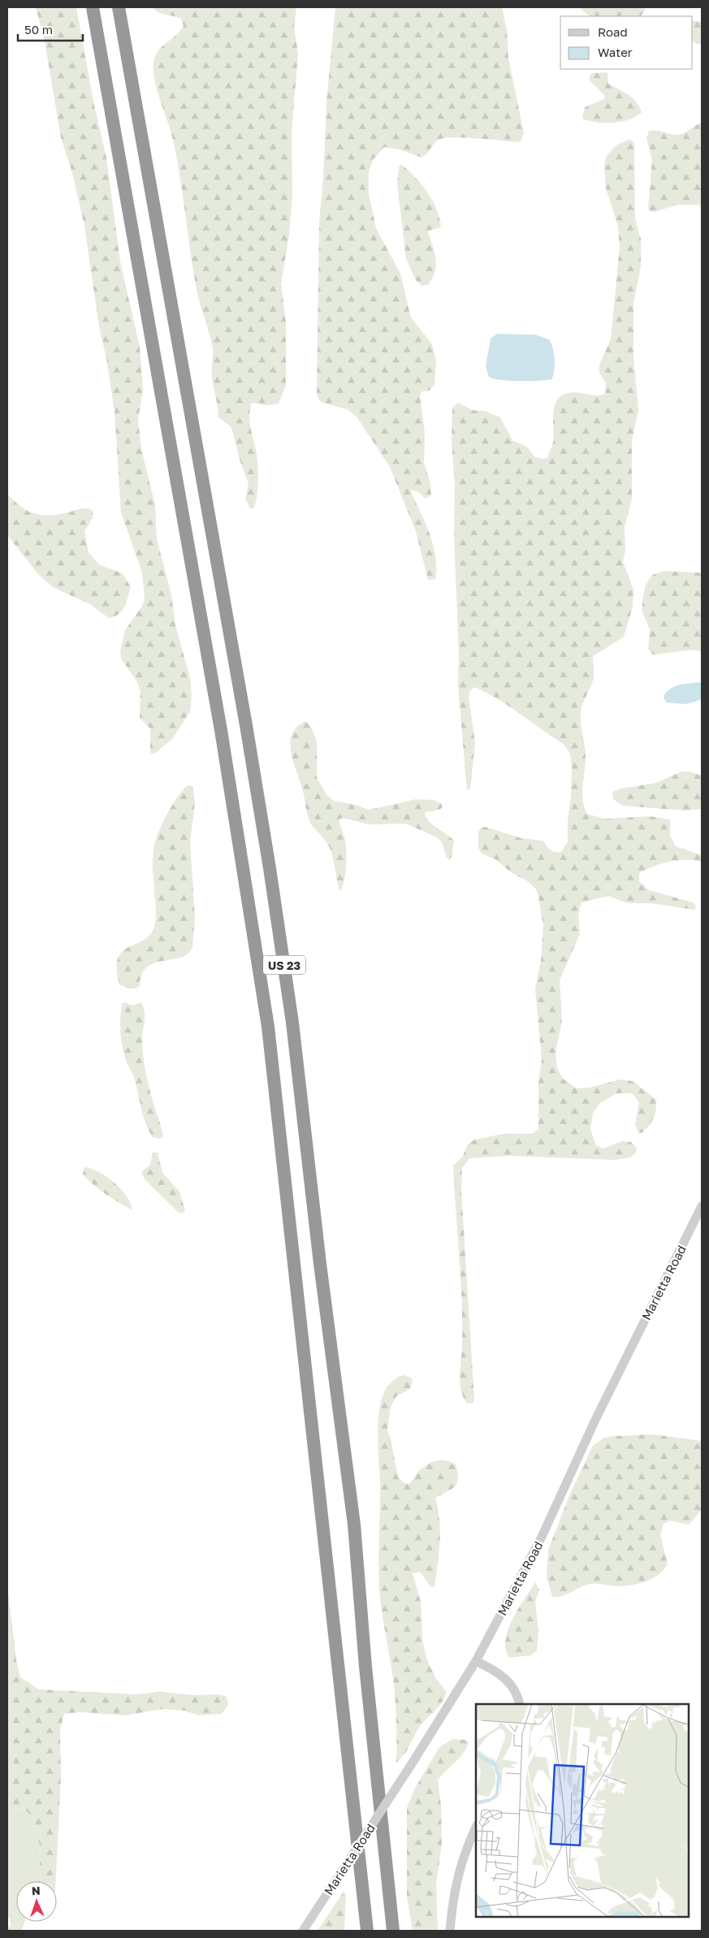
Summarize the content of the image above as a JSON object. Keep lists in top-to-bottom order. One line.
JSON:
{"streets":{"highway":["US 23"],"street":["Marietta Road"]},"legend":["Road","Water"],"scale_bar":"50 m","north":"top"}
